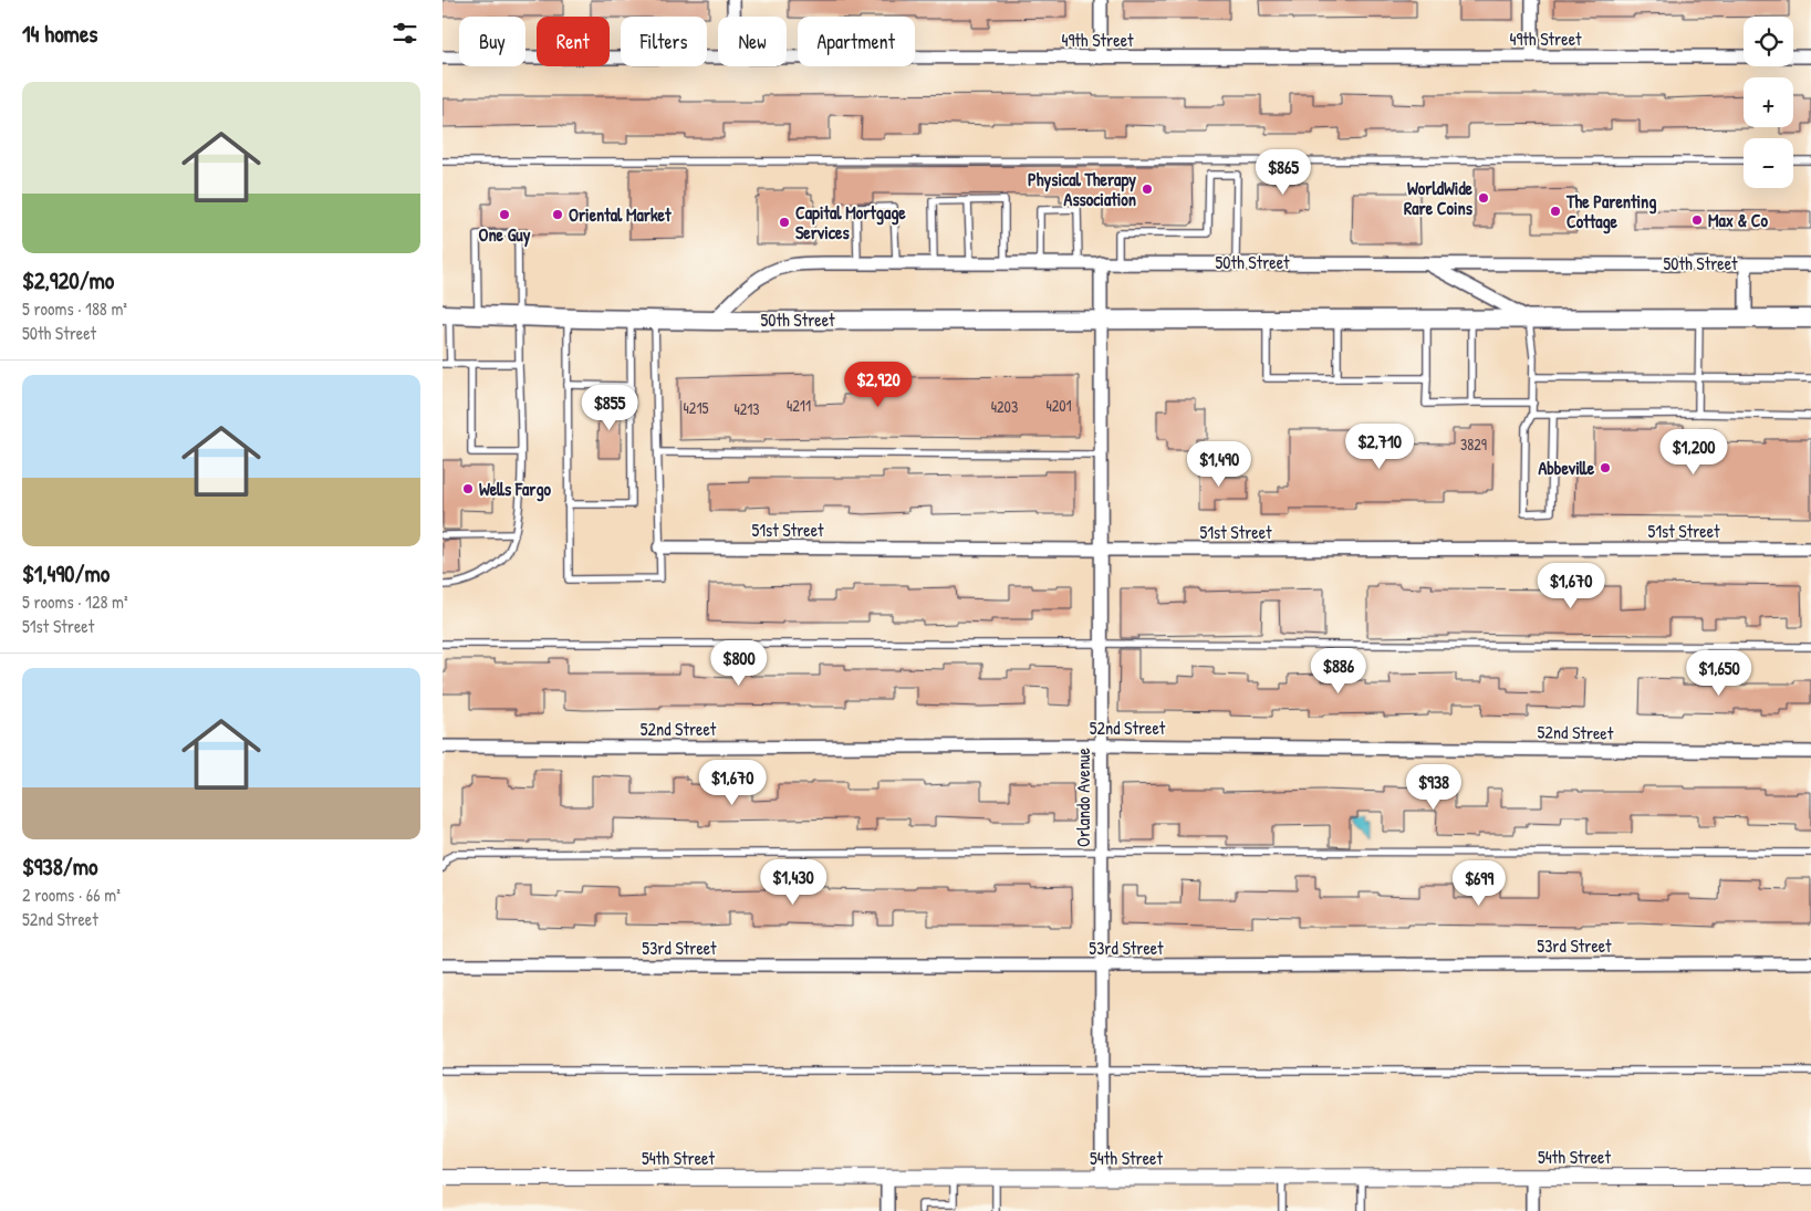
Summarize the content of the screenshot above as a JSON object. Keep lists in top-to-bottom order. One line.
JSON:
{"streets":{"main road":["50th Street"],"street":["49th Street","51st Street","52nd Street","Orlando Avenue","53rd Street","54th Street"]},"crossings":[["50th Street","Orlando Avenue"],["51st Street","Orlando Avenue"],["52nd Street","Orlando Avenue"],["Orlando Avenue","53rd Street"],["Orlando Avenue","54th Street"]],"places":["Physical Therapy Association","WorldWide Rare Coins","The Parenting Cottage","One Guy","Oriental Market","Max & Co","Capital Mortgage Services","Abbeville","Wells Fargo"],"house_numbers":["4211","4201","4203","4215","4213","3829"],"page":{"heading":"14 homes","map_buttons":["+","−"],"chip":["Buy","Rent","Filters","New","Apartment"],"list":[{"name":"$2,920/mo","note":"5 rooms · 188 m² · 50th Street"},{"name":"$1,490/mo","note":"5 rooms · 128 m² · 51st Street"},{"name":"$938/mo","note":"2 rooms · 66 m² · 52nd Street"}],"price":["$865","$2,920","$855","$2,710","$1,200","$1,490","$1,670","$800","$886","$1,650","$1,670","$938","$1,430","$699"]}}
